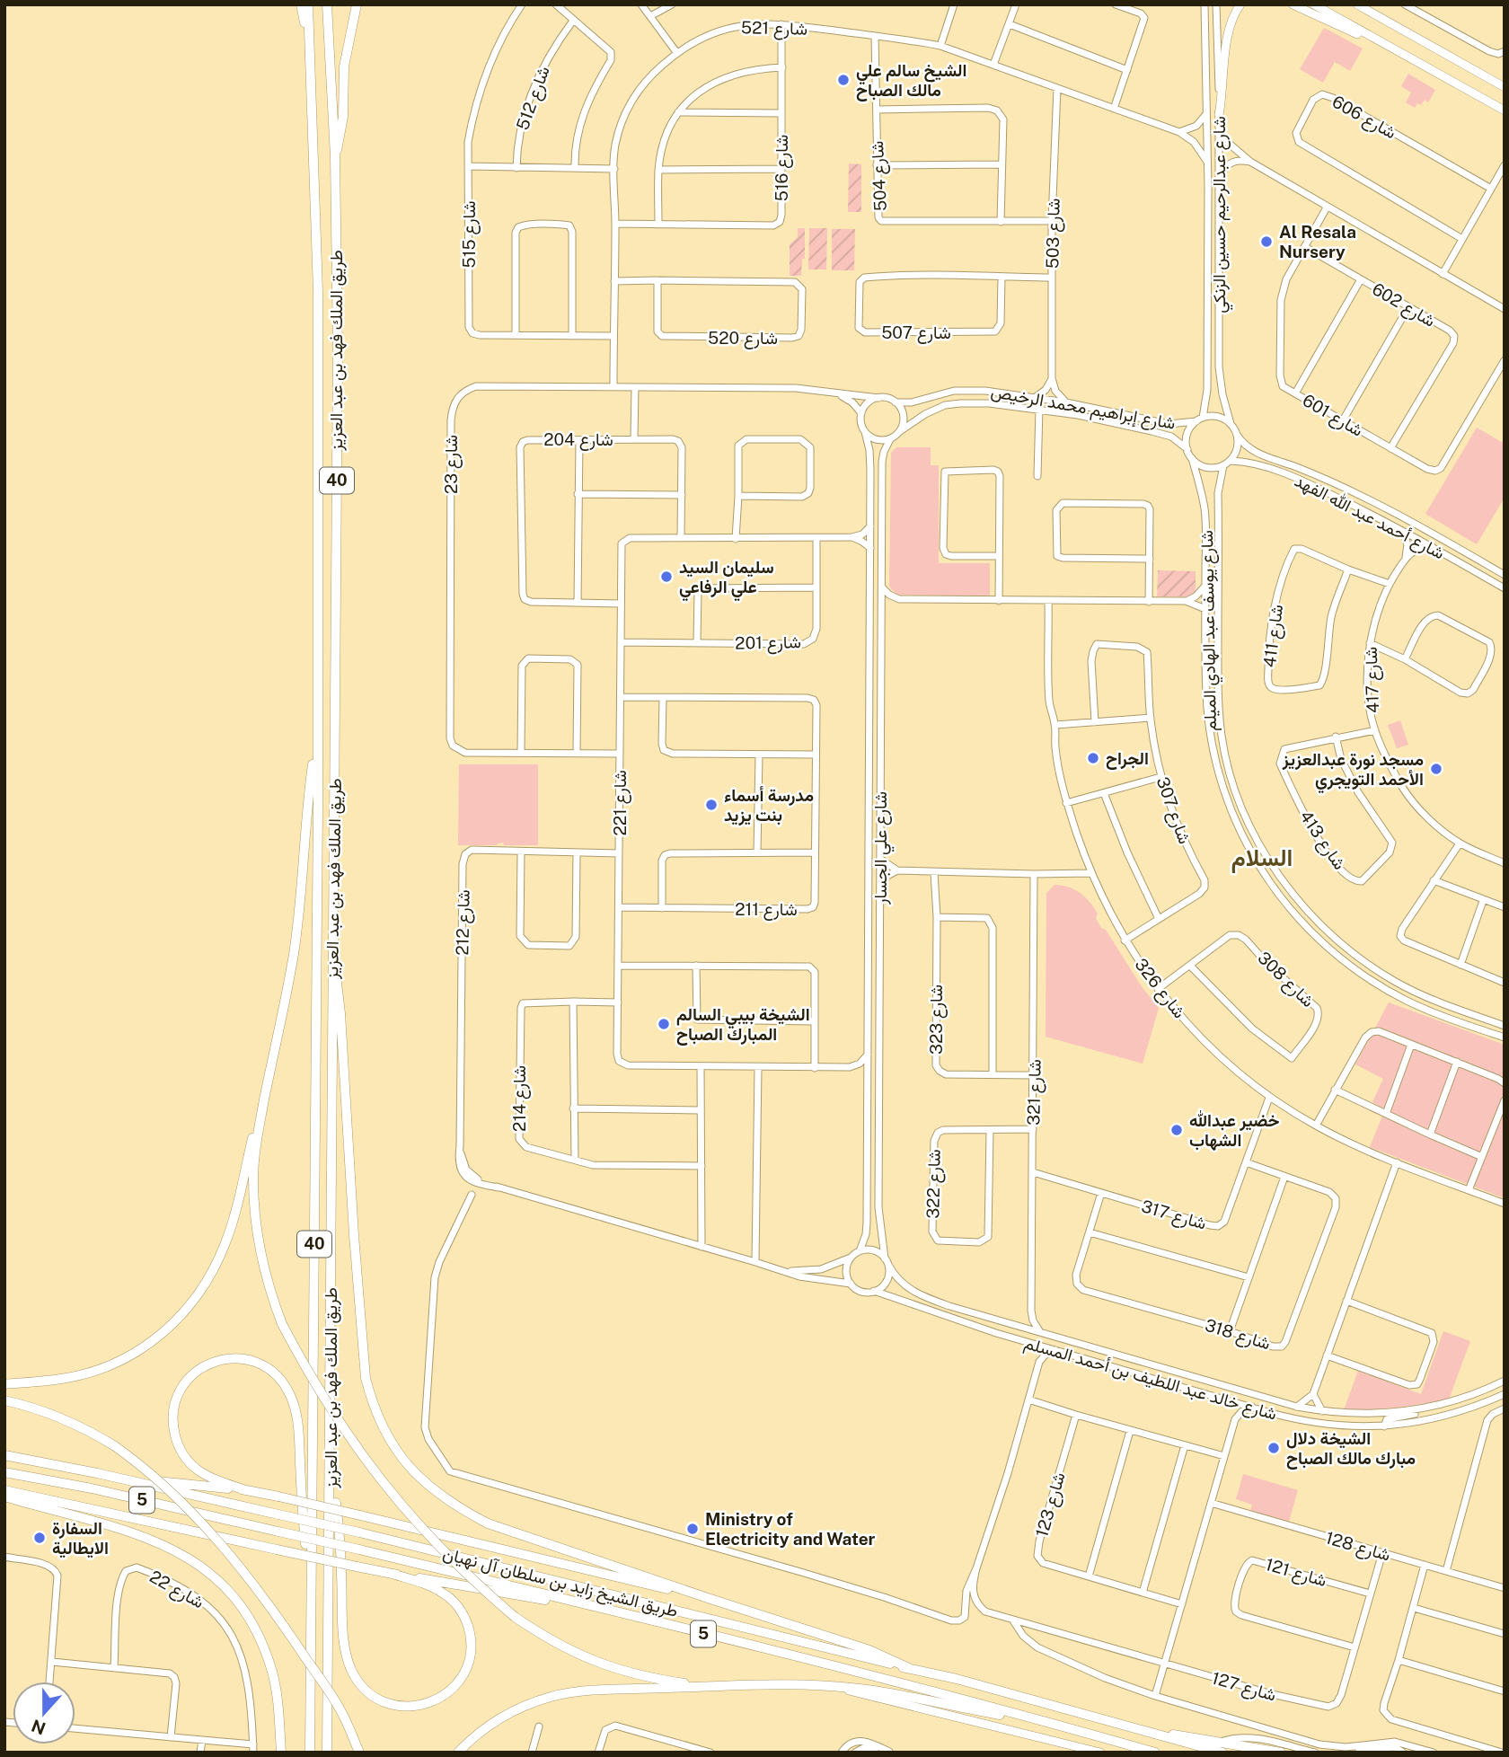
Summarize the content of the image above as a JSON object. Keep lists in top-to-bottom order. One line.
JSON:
{"streets":{"highway":["طريق الملك فهد بن عبد العزيز","40","5","طريق الشيخ زايد بن سلطان آل نهيان"],"street":["شارع 521","شارع 512","شارع 606","شارع 516","شارع 504","شارع عبدالرحيم حسين الزنكي","شارع 503","شارع 515","شارع 602","شارع 507","شارع 520","شارع إبراهيم محمد الرخيص","شارع 601","شارع 204","شارع 23","شارع أحمد عبد الله الفهد","شارع يوسف عبد الهادي الميلم","شارع 411","شارع 201","شارع 417","شارع 221","شارع 307","شارع 413","شارع علي الجسار","شارع 211","شارع 212","شارع 308","شارع 326","شارع 323","شارع 321","شارع 214","شارع 322","شارع 317","شارع 318","شارع خالد عبد اللطيف بن أحمد المسلم","شارع 123","شارع 128","شارع 121","شارع 22","شارع 127"]},"crossings":[["شارع 521","شارع 516"],["شارع 521","شارع 504"],["شارع 521","شارع عبدالرحيم حسين الزنكي"],["شارع 521","شارع 503"],["شارع 521","شارع 515"],["شارع 521","شارع 520"],["شارع 521","شارع 23"],["شارع 504","شارع 503"],["شارع عبدالرحيم حسين الزنكي","شارع إبراهيم محمد الرخيص"],["شارع عبدالرحيم حسين الزنكي","شارع أحمد عبد الله الفهد"],["شارع عبدالرحيم حسين الزنكي","شارع يوسف عبد الهادي الميلم"],["شارع 503","شارع 507"],["شارع 602","شارع 601"],["شارع إبراهيم محمد الرخيص","شارع 23"],["شارع إبراهيم محمد الرخيص","شارع أحمد عبد الله الفهد"],["شارع إبراهيم محمد الرخيص","شارع يوسف عبد الهادي الميلم"],["شارع إبراهيم محمد الرخيص","شارع علي الجسار"],["شارع 204","شارع 221"],["شارع 23","شارع 221"],["شارع 23","شارع علي الجسار"],["شارع أحمد عبد الله الفهد","شارع يوسف عبد الهادي الميلم"],["شارع 411","شارع 417"],["شارع 201","شارع 221"],["شارع 417","شارع 413"],["شارع 221","شارع علي الجسار"],["شارع 221","شارع 211"],["شارع 221","شارع 212"],["شارع 221","شارع 214"],["شارع 307","شارع 326"],["شارع علي الجسار","شارع 212"],["شارع علي الجسار","شارع خالد عبد اللطيف بن أحمد المسلم"],["شارع 212","شارع خالد عبد اللطيف بن أحمد المسلم"],["شارع 308","شارع 326"],["شارع 326","شارع 317"],["شارع 323","شارع 321"],["شارع 321","شارع 322"],["شارع 321","شارع 317"],["شارع 321","شارع خالد عبد اللطيف بن أحمد المسلم"],["شارع 317","شارع 318"],["5","طريق الشيخ زايد بن سلطان آل نهيان"],["شارع 128","شارع 127"],["شارع 121","شارع 127"]],"districts":["السلام"],"places":["الشيخ سالم علي مالك الصباح","Al Resala Nursery","سليمان السيد علي الرفاعي","الجراح","مسجد نورة عبدالعزيز الأحمد التويجري","مدرسة أسماء بنت يزيد","الشيخة بيبي السالم المبارك الصباح","خضير عبدالله الشهاب","الشيخة دلال مبارك مالك الصباح","Ministry of Electricity and Water","السفارة الايطالية"],"north":"bottom"}
